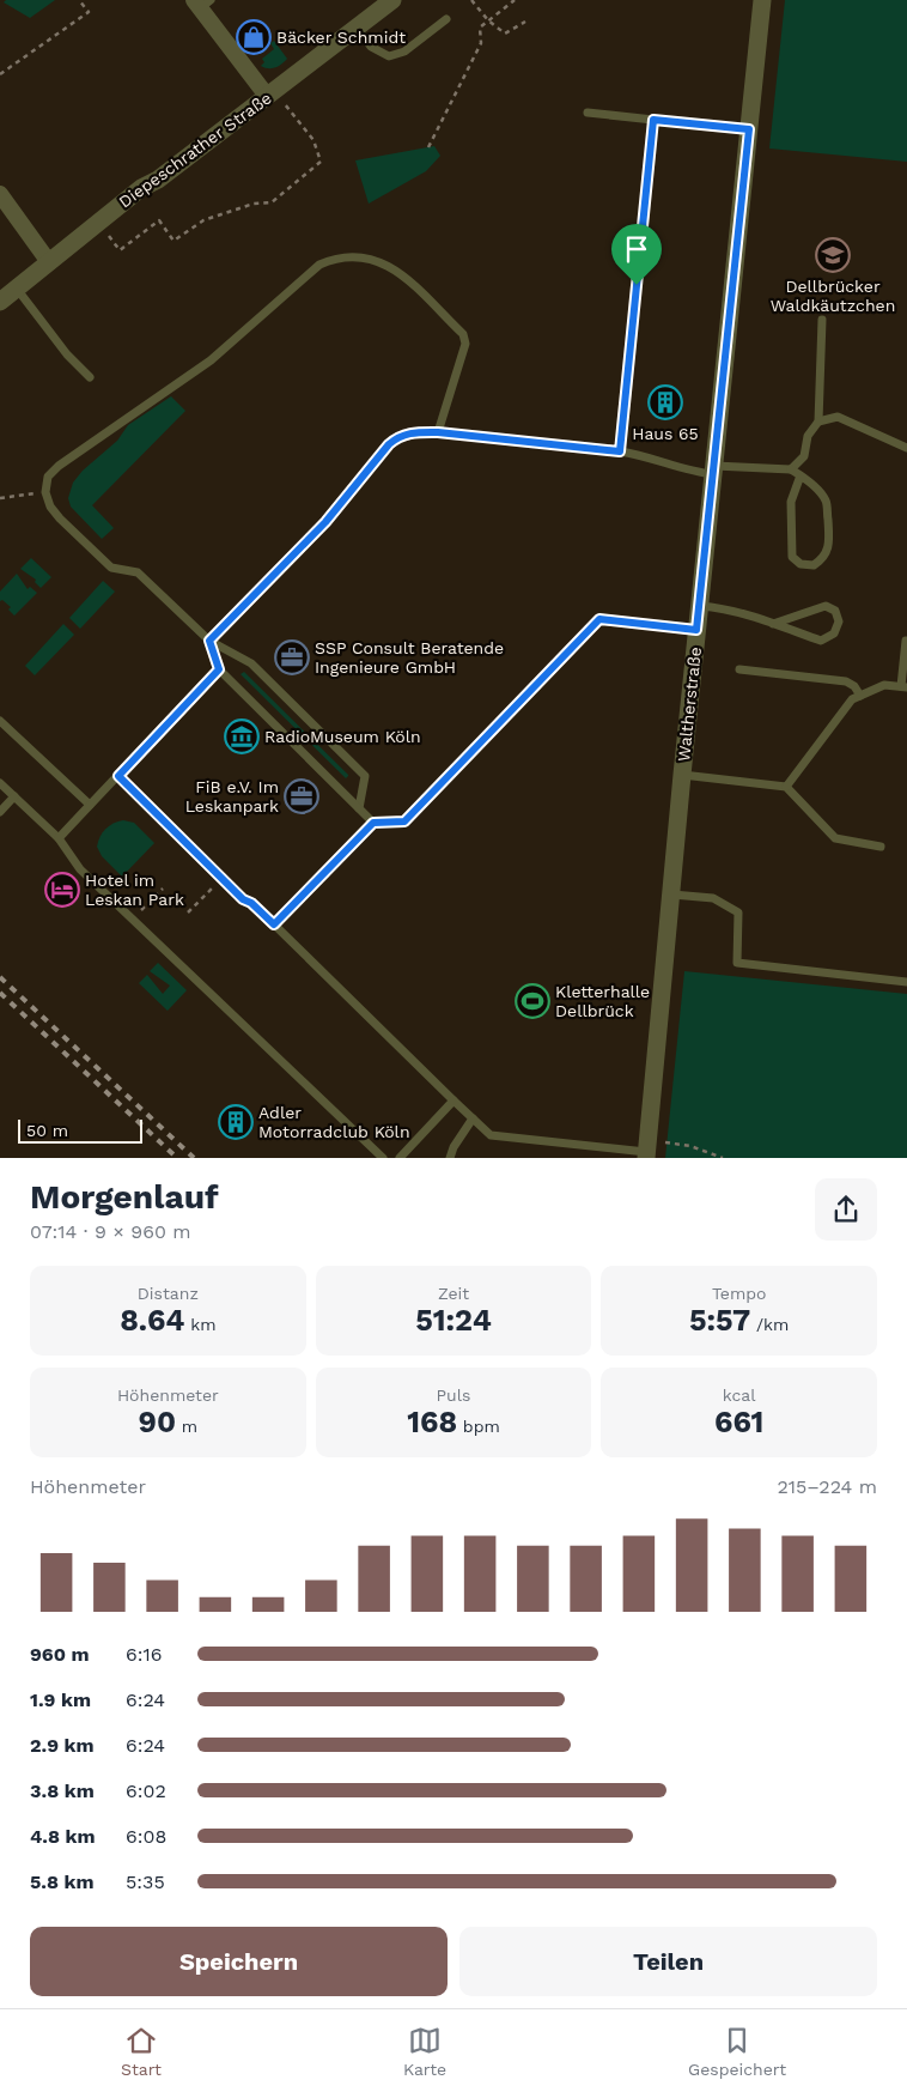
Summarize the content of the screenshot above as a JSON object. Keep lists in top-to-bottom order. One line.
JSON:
{"streets":{"street":["Diepeschrather Straße","Waltherstraße"]},"places":{"shop":["Bäcker Schmidt"],"school or university":["Dellbrücker Waldkäutzchen"],"building":["Haus 65","Adler Motorradclub Köln"],"office":["SSP Consult Beratende Ingenieure GmbH","FiB e.V. Im Leskanpark"],"museum":["RadioMuseum Köln"],"hotel":["Hotel im Leskan Park"],"sports":["Kletterhalle Dellbrück"]},"scale_bar":"50 m","page":{"scale":"50 m","heading":["Morgenlauf","07:14 · 9 × 960 m"],"stats":[["Distanz","8.64 km"],["Zeit","51:24"],["Tempo","5:57 /km"],["Höhenmeter","90 m"],["Puls","168 bpm"],["kcal","661"]],"chart":["Höhenmeter","215–224 m"],"list":[{"name":"960 m","note":"6:16"},{"name":"1.9 km","note":"6:24"},{"name":"2.9 km","note":"6:24"},{"name":"3.8 km","note":"6:02"},{"name":"4.8 km","note":"6:08"},{"name":"5.8 km","note":"5:35"}],"buttons":["Speichern","Teilen"],"tabs":["Start","Karte","Gespeichert"]}}
